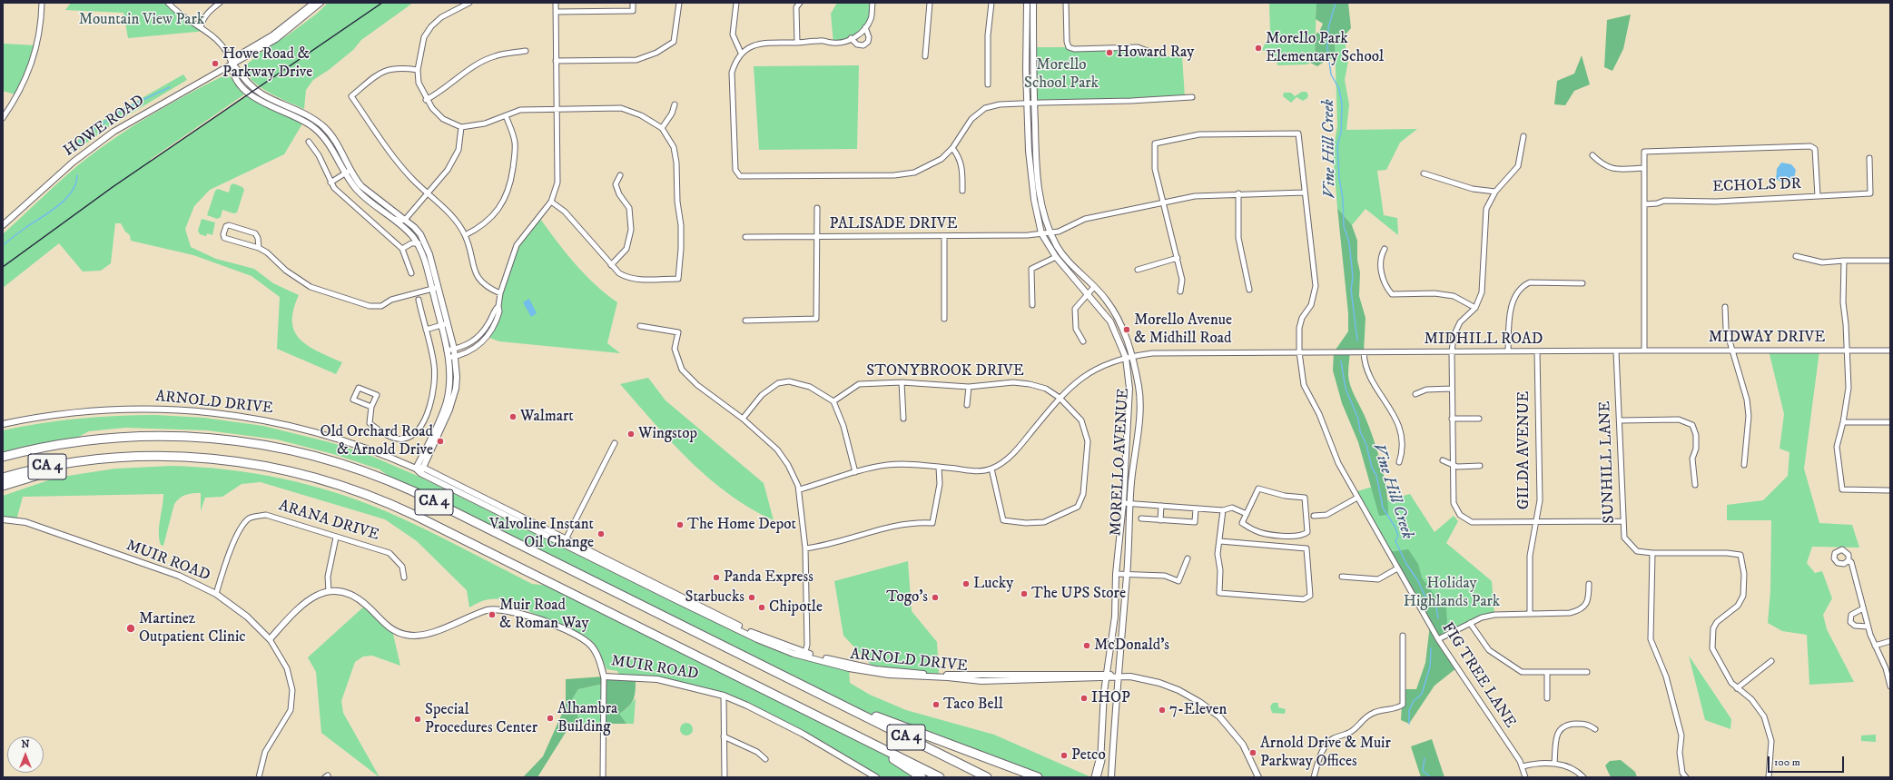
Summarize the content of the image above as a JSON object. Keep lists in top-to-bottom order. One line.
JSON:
{"streets":{"highway":["CA 4"],"street":["HOWE ROAD","ECHOLS DR","PALISADE DRIVE","MIDWAY DRIVE","MIDHILL ROAD","STONYBROOK DRIVE","ARNOLD DRIVE","GILDA AVENUE","MORELLO AVENUE","SUNHILL LANE","ARANA DRIVE","MUIR ROAD","FIG TREE LANE"]},"crossings":[["PALISADE DRIVE","MORELLO AVENUE"],["PALISADE DRIVE","FIG TREE LANE"],["MIDWAY DRIVE","MIDHILL ROAD"],["MIDHILL ROAD","STONYBROOK DRIVE"],["MIDHILL ROAD","GILDA AVENUE"],["MIDHILL ROAD","MORELLO AVENUE"],["MIDHILL ROAD","SUNHILL LANE"],["MIDHILL ROAD","FIG TREE LANE"],["ARNOLD DRIVE","MORELLO AVENUE"],["ARANA DRIVE","MUIR ROAD"]],"water":["Vine Hill Creek"],"parks":["Mountain View Park","Morello School Park","Holiday Highlands Park"],"places":["Morello Park Elementary School","Howard Ray","Howe Road & Parkway Drive","Morello Avenue & Midhill Road","Walmart","Wingstop","Old Orchard Road & Arnold Drive","The Home Depot","Valvoline Instant Oil Change","Panda Express","Lucky","The UPS Store","Starbucks","Togo's","Chipotle","Muir Road & Roman Way","Martinez Outpatient Clinic","McDonald's","IHOP","Taco Bell","7-Eleven","Alhambra Building","Special Procedures Center","Arnold Drive & Muir Parkway Offices","Petco"],"scale_bar":"100 m","north":"top"}
